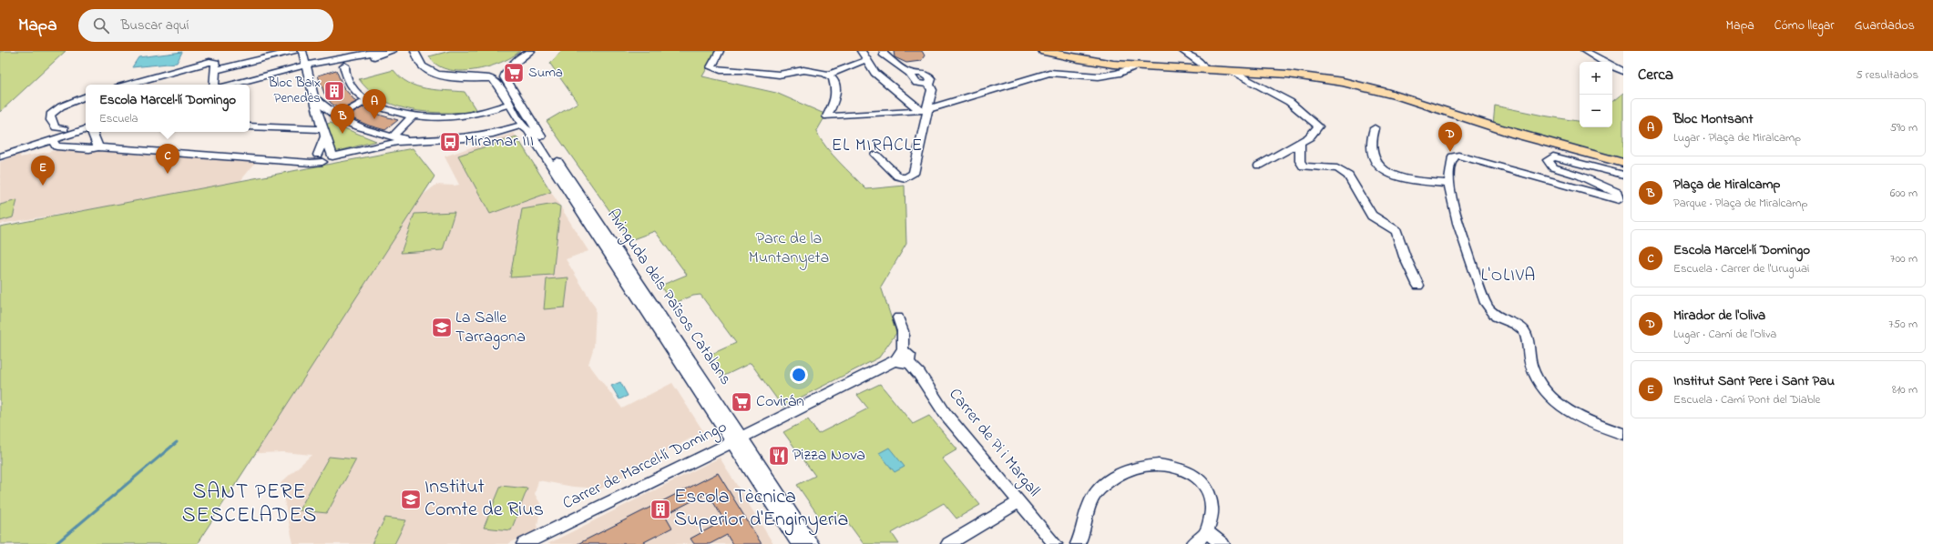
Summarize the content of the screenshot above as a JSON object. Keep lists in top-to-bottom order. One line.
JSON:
{"streets":{"street":["Avinguda dels Països Catalans","Carrer de Pi i Margall","Carrer de Marcel·lí Domingo"]},"crossings":[["Avinguda dels Països Catalans","Carrer de Marcel·lí Domingo"],["Carrer de Pi i Margall","Carrer de Marcel·lí Domingo"]],"districts":["EL MIRACLE","L'OLIVA","SANT PERE SESCELADES"],"parks":["Parc de la Muntanyeta"],"places":{"supermarket":["Suma","Covirán"],"building":["Bloc Baix Penedès","Escola Tècnica Superior d'Enginyeria"],"bus stop":["Miramar III"],"school or university":["La Salle Tarragona","Institut Comte de Rius"],"restaurant":["Pizza Nova"]},"page":{"header":"Mapa","search":"Buscar aquí","nav":["Mapa","Cómo llegar","Guardados"],"heading":["Cerca","5 resultados"],"map_buttons":["+","−"],"popup":["Escola Marcel·lí Domingo","Escuela"],"pins":["A","B","D","C","E"],"list":[{"mark":"A","name":"Bloc Montsant","note":"Lugar · Plaça de Miralcamp","value":"590 m"},{"mark":"B","name":"Plaça de Miralcamp","note":"Parque · Plaça de Miralcamp","value":"600 m"},{"mark":"C","name":"Escola Marcel·lí Domingo","note":"Escuela · Carrer de l'Uruguai","value":"700 m"},{"mark":"D","name":"Mirador de l'Oliva","note":"Lugar · Camí de l'Oliva","value":"750 m"},{"mark":"E","name":"Institut Sant Pere i Sant Pau","note":"Escuela · Camí Pont del Diable","value":"810 m"}]}}
